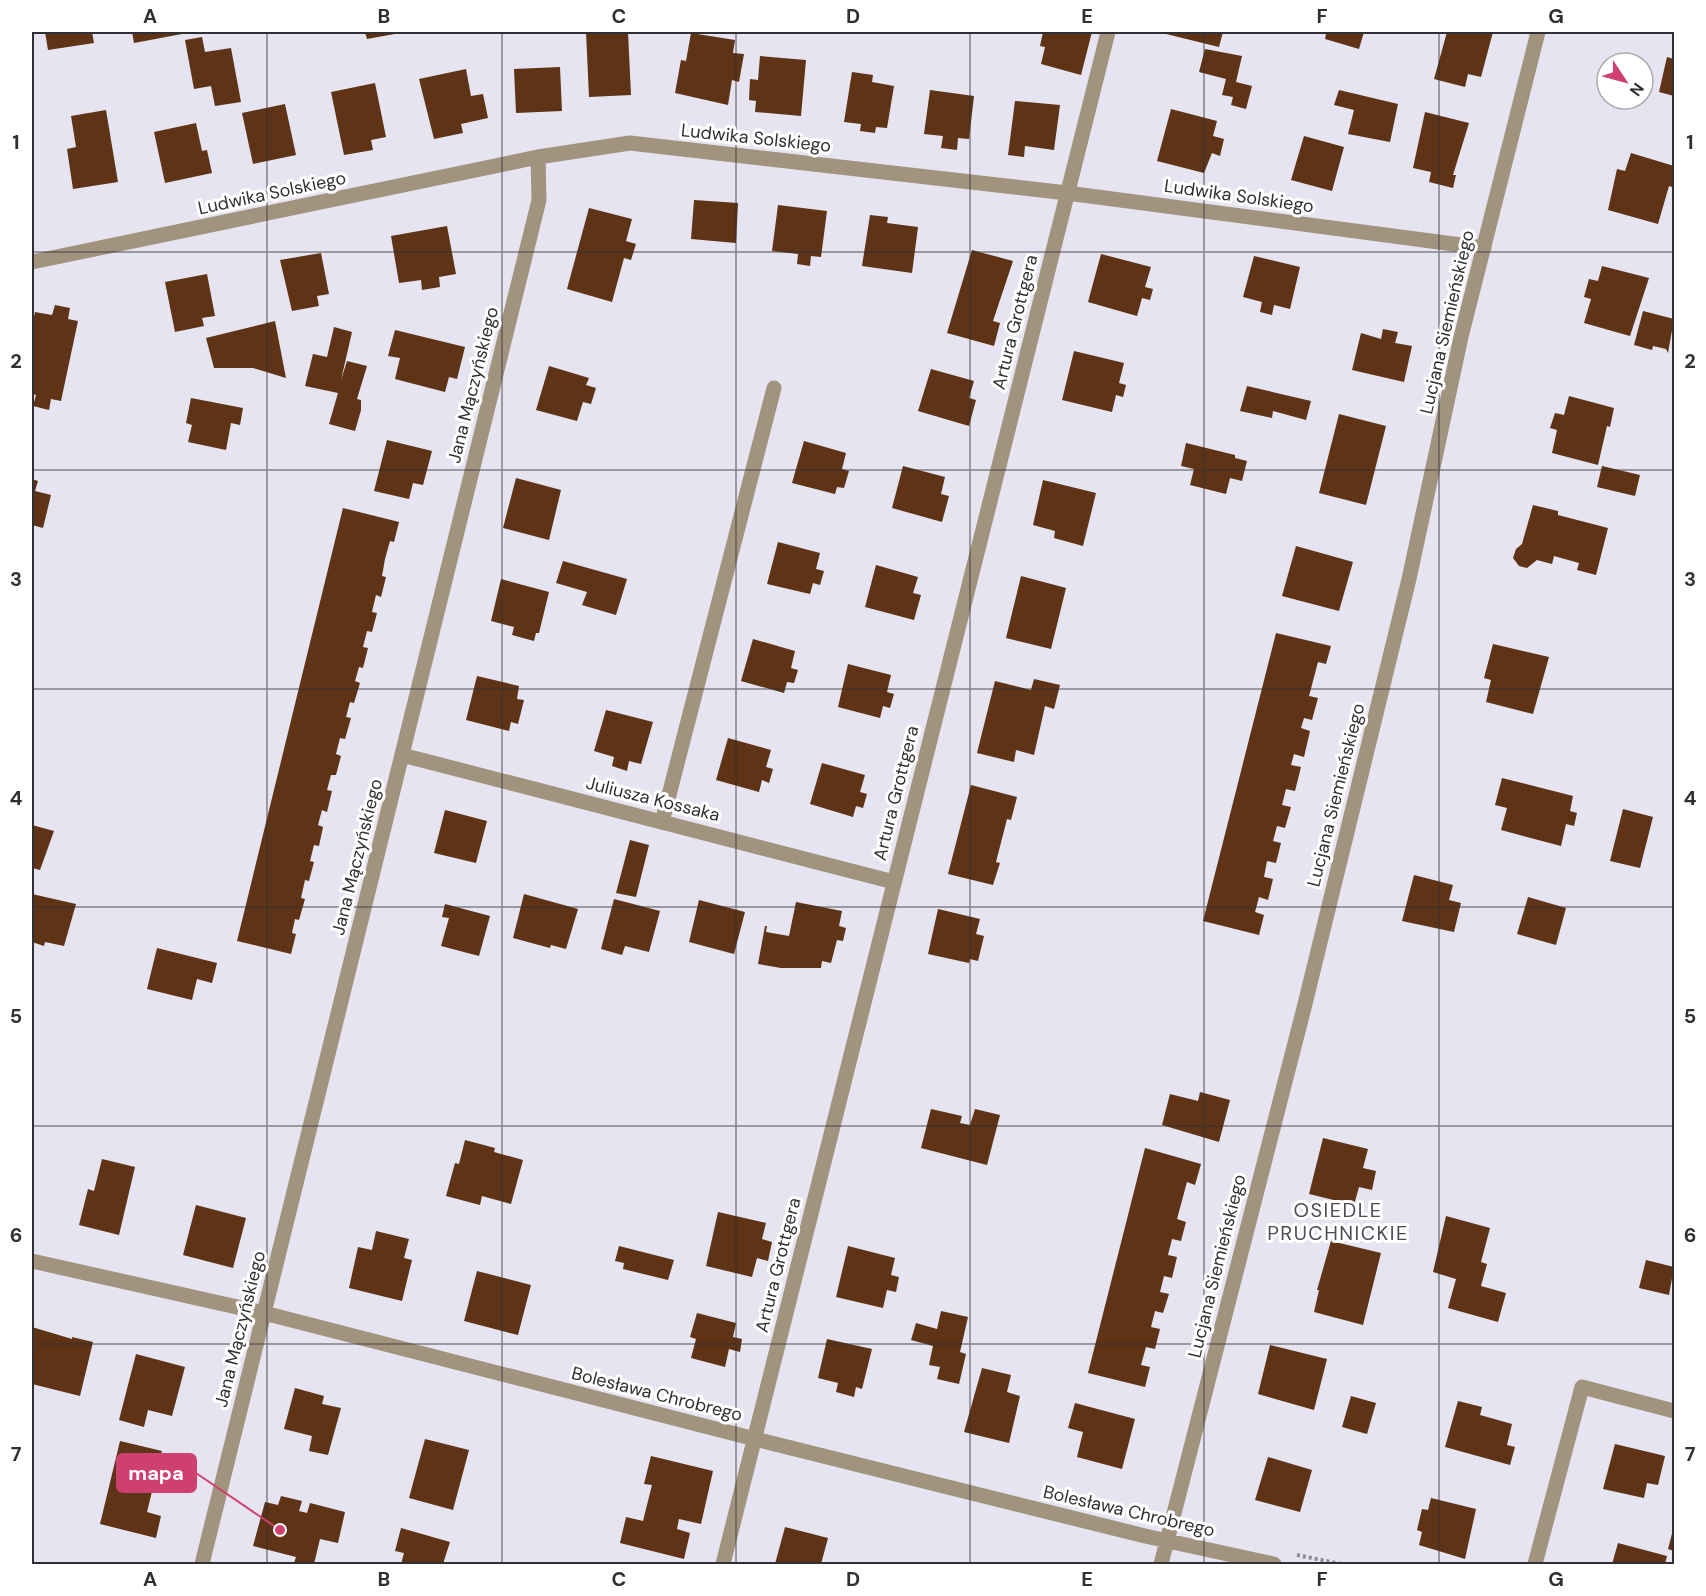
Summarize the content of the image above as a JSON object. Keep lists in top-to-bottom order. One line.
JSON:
{"streets":{"street":["Ludwika Solskiego","Artura Grottgera","Lucjana Siemieńskiego","Jana Mączyńskiego","Juliusza Kossaka","Bolesława Chrobrego"]},"crossings":[["Ludwika Solskiego","Artura Grottgera"],["Ludwika Solskiego","Lucjana Siemieńskiego"],["Ludwika Solskiego","Jana Mączyńskiego"],["Artura Grottgera","Juliusza Kossaka"],["Artura Grottgera","Bolesława Chrobrego"],["Lucjana Siemieńskiego","Bolesława Chrobrego"],["Jana Mączyńskiego","Juliusza Kossaka"],["Jana Mączyńskiego","Bolesława Chrobrego"]],"districts":["OSIEDLE PRUCHNICKIE"],"places":["mapa"],"north":"bottom right","grid":{"columns":["A","B","C","D","E","F","G"],"rows":["1","2","3","4","5","6","7"]}}
